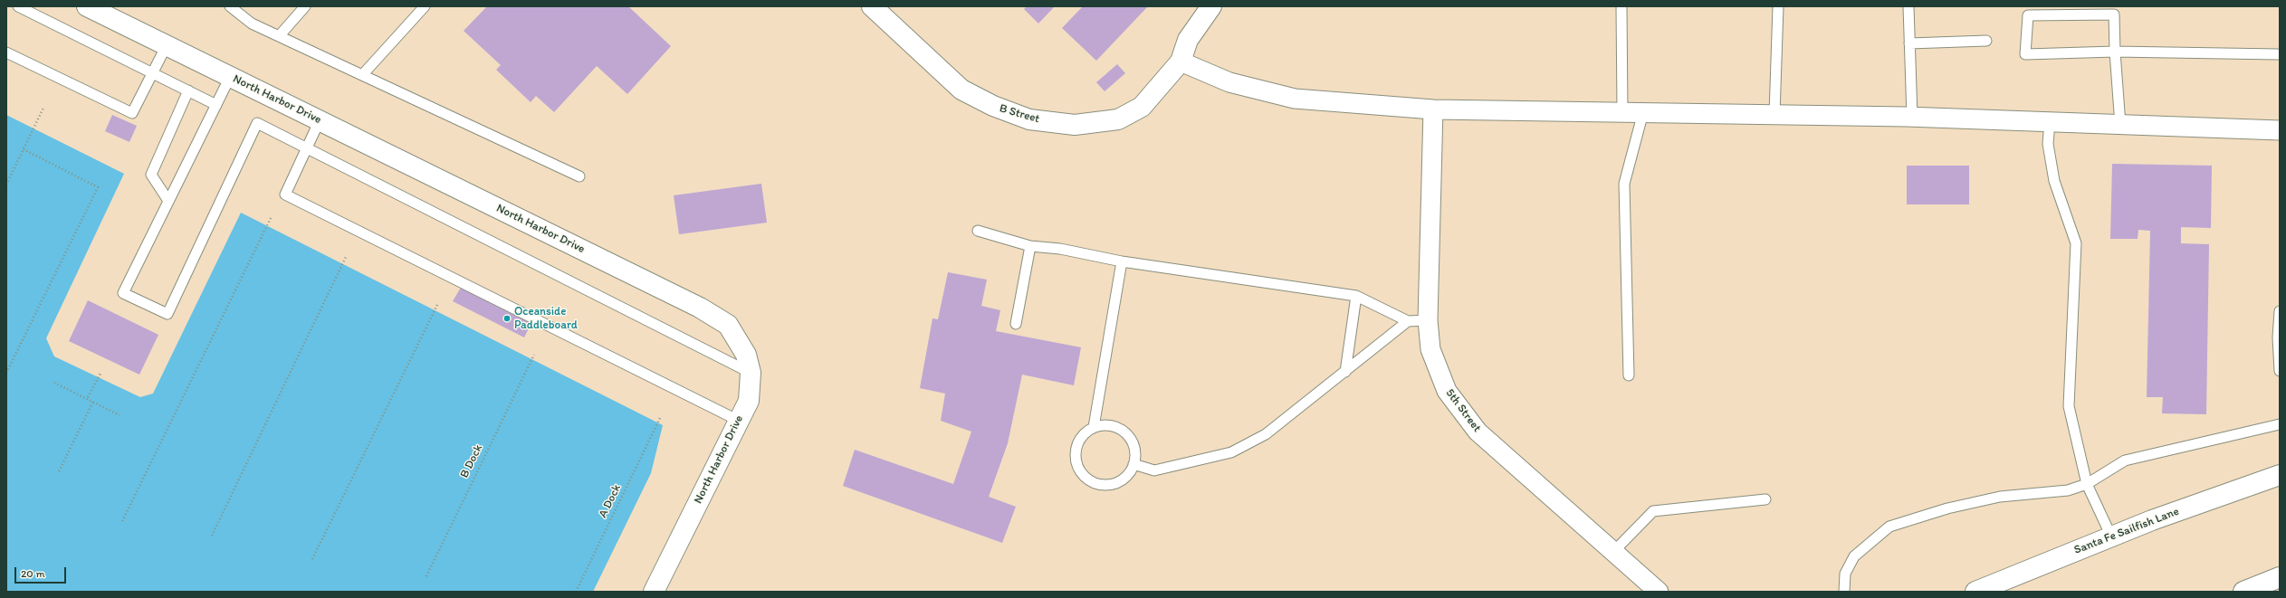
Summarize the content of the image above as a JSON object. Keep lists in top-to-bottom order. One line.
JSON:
{"streets":{"street":["North Harbor Drive","B Street","5th Street","Santa Fe Sailfish Lane"],"path":["B Dock","A Dock"]},"places":["Oceanside Paddleboard"],"scale_bar":"20 m"}
